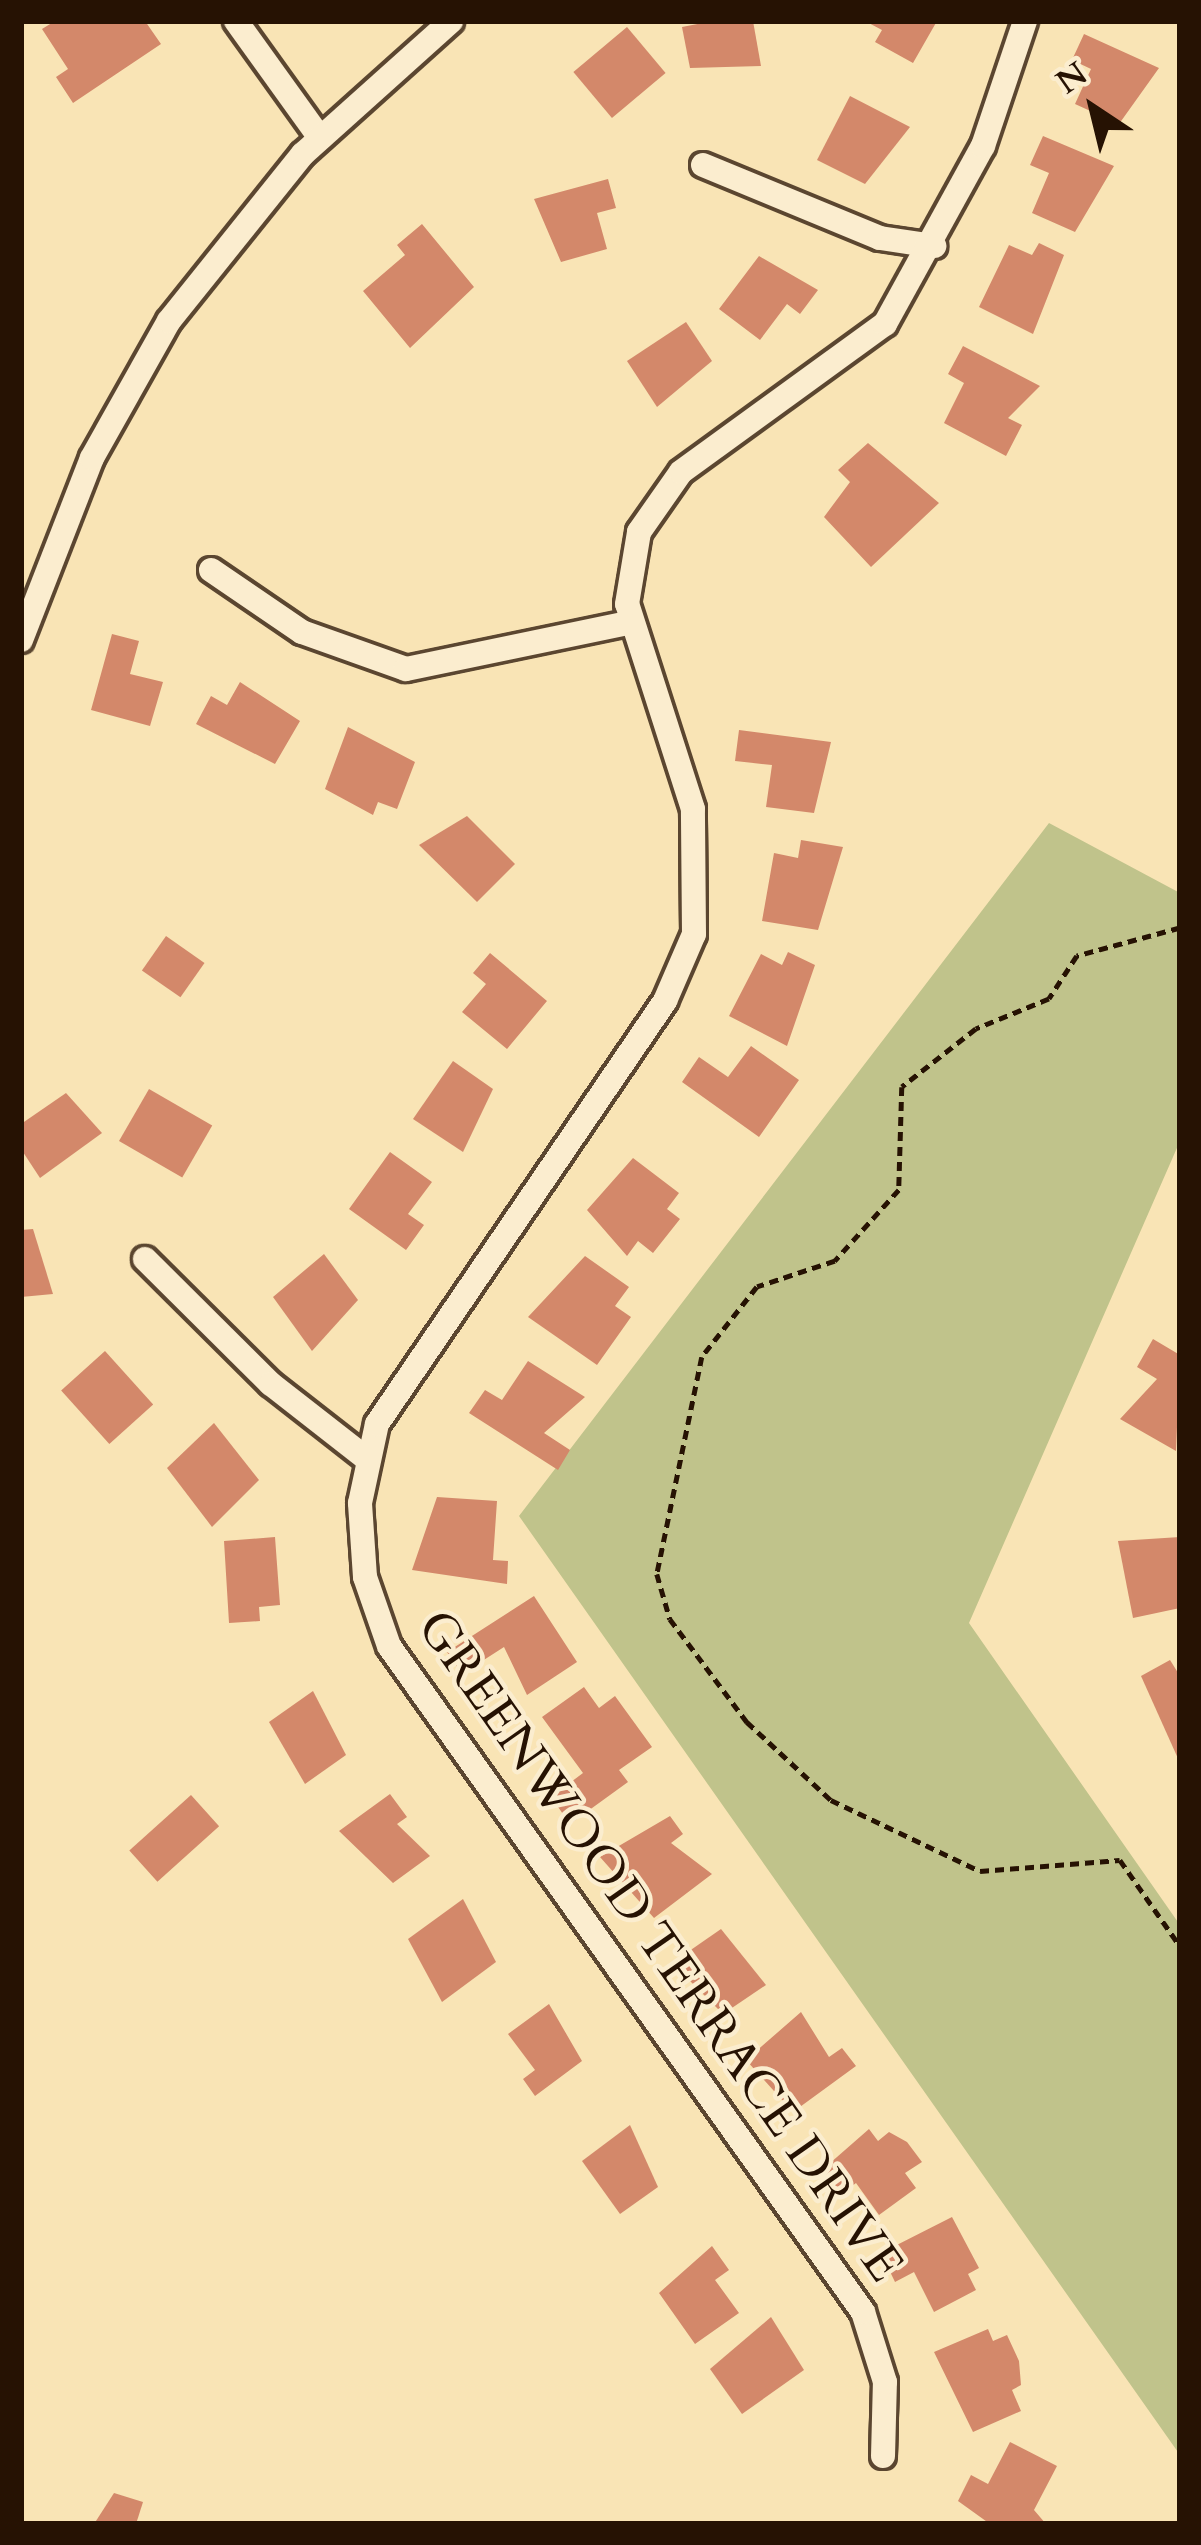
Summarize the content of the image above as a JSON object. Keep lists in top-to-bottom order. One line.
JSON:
{"streets":{"street":["GREENWOOD TERRACE DRIVE"]},"north":"top left"}
